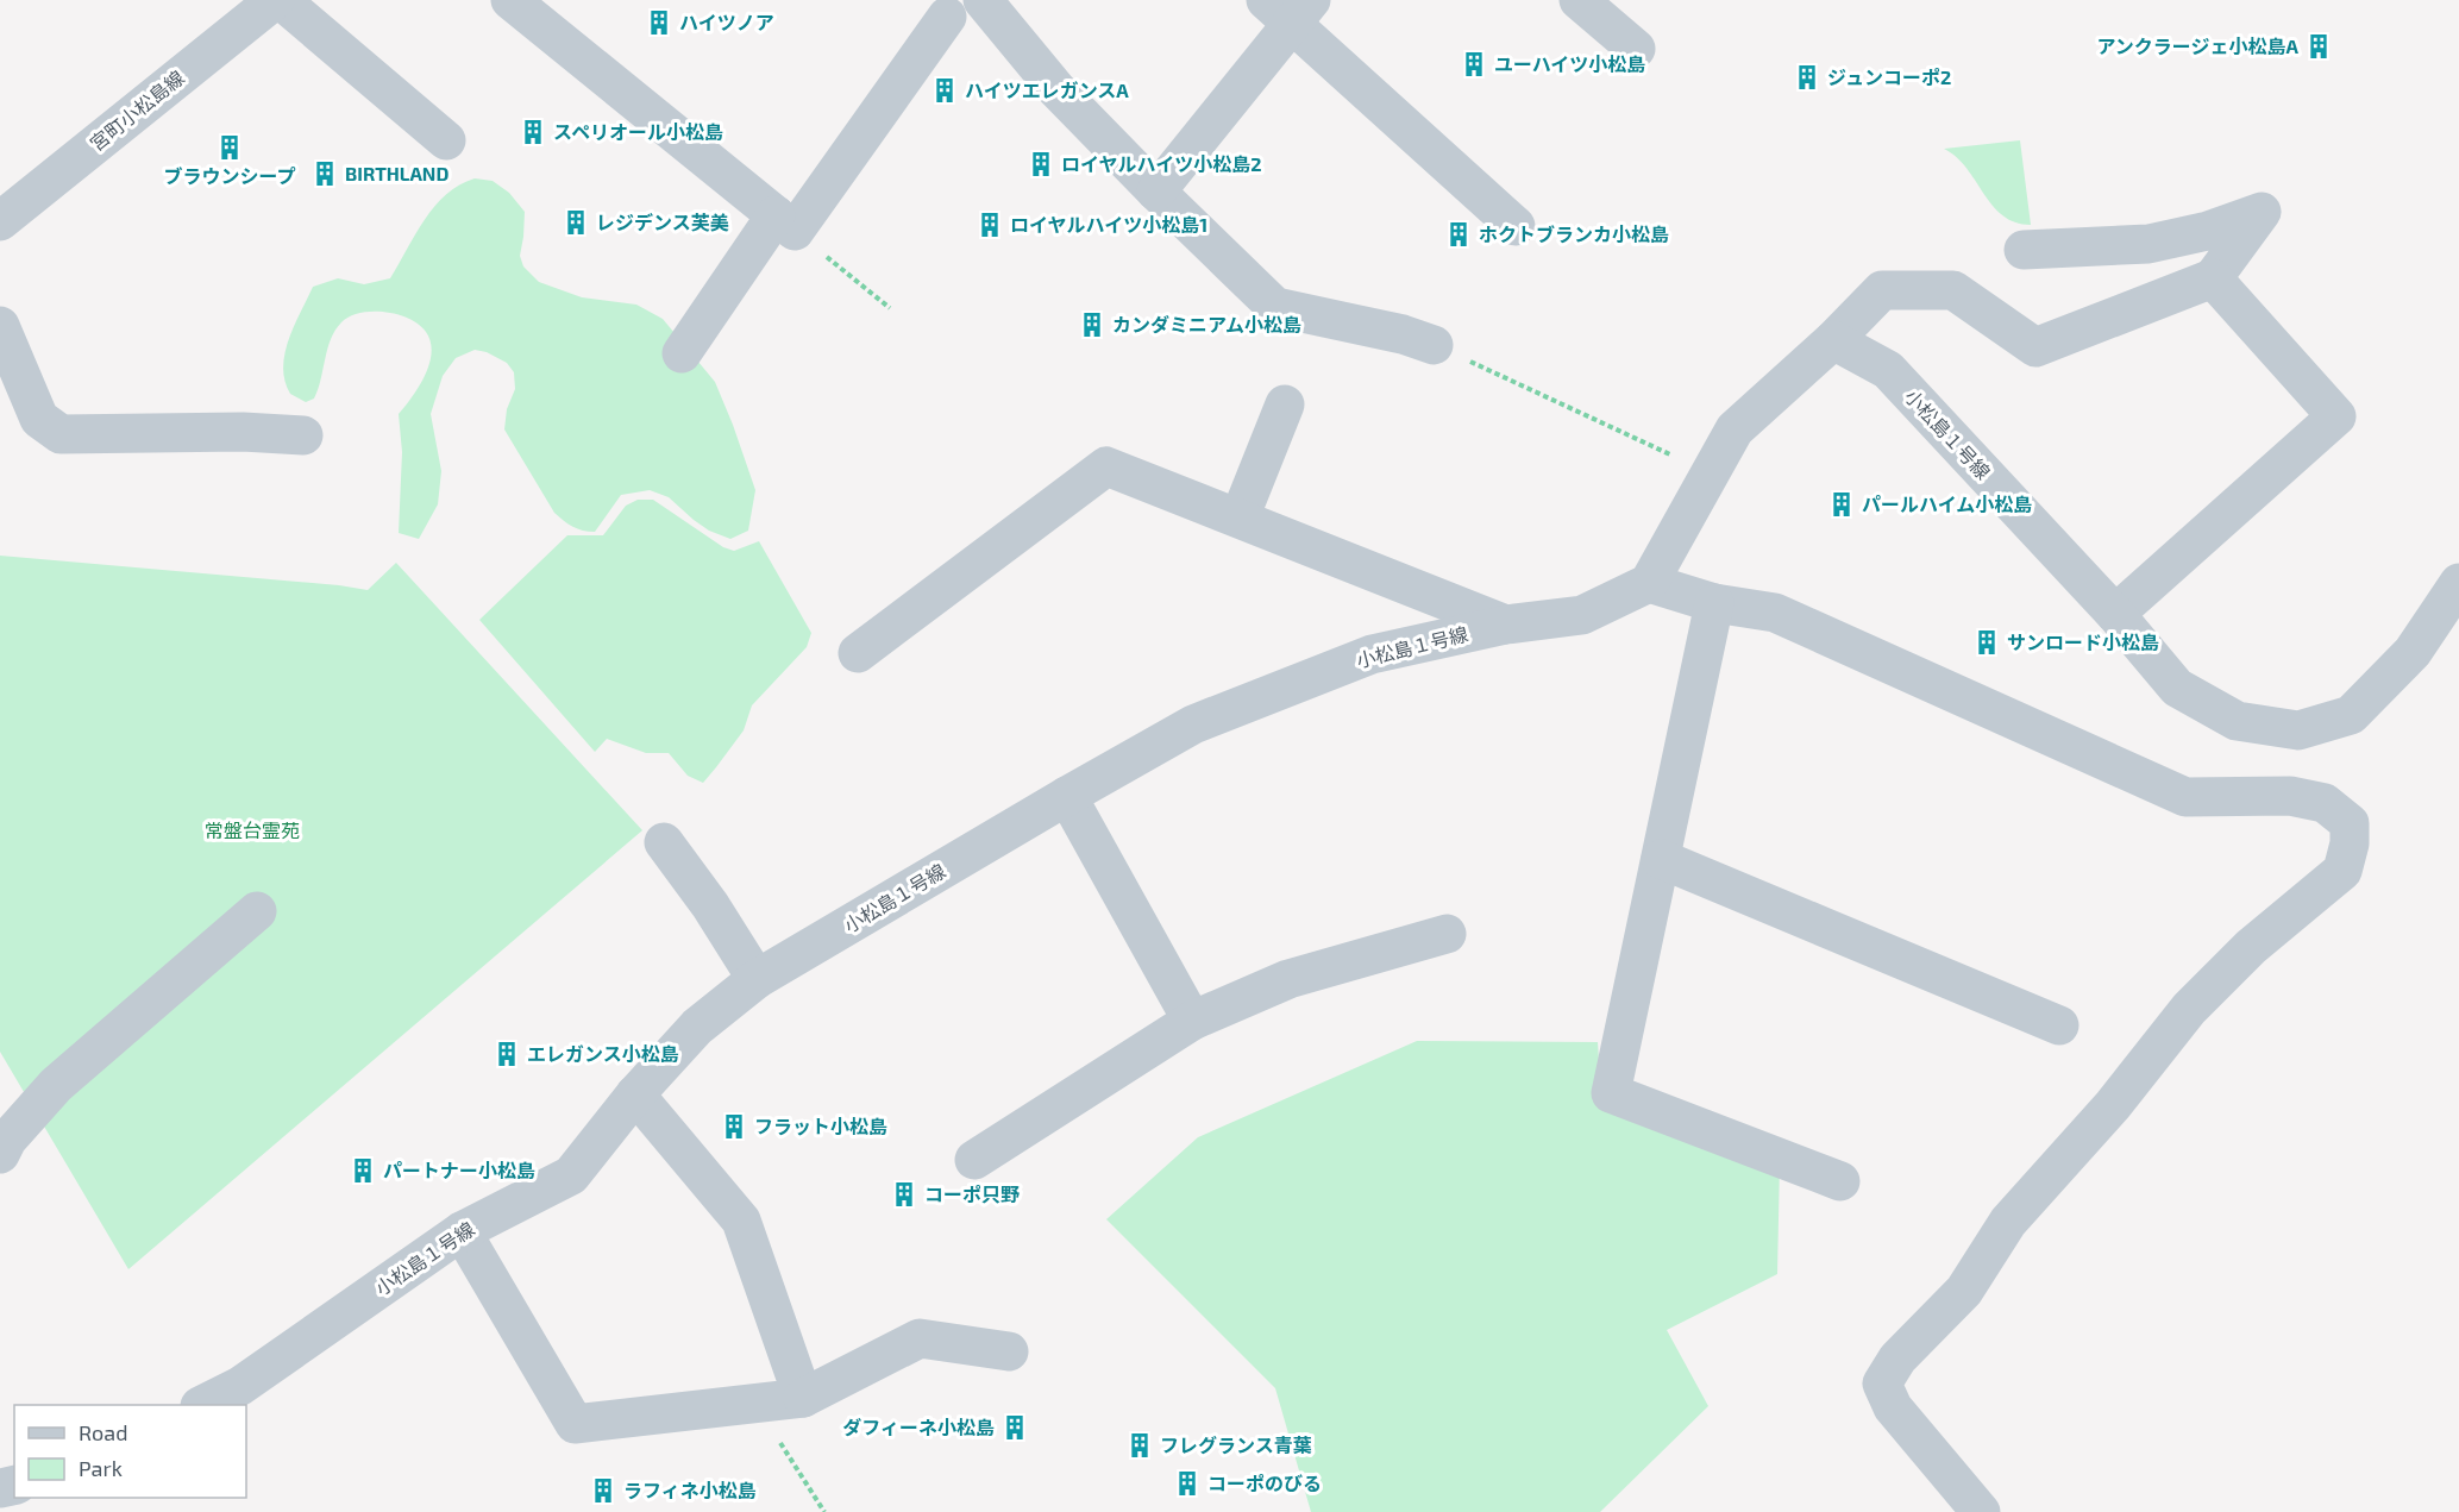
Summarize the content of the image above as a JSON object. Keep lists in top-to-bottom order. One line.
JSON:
{"streets":{"street":["宮町小松島線","小松島１号線"]},"parks":["常盤台霊苑"],"places":{"building":["ハイツノア","アンクラージェ小松島A","ユーハイツ小松島","ジュンコーポ2","ハイツエレガンスA","スペリオール小松島","ブラウンシープ","ロイヤルハイツ小松島2","BIRTHLAND","レジデンス芙美","ロイヤルハイツ小松島1","ホクトブランカ小松島","カンダミニアム小松島","パールハイム小松島","サンロード小松島","エレガンス小松島","フラット小松島","パートナー小松島","コーポ只野","ダフィーネ小松島","フレグランス青葉","コーポのびる","ラフィネ小松島"]},"legend":["Road","Park"]}
